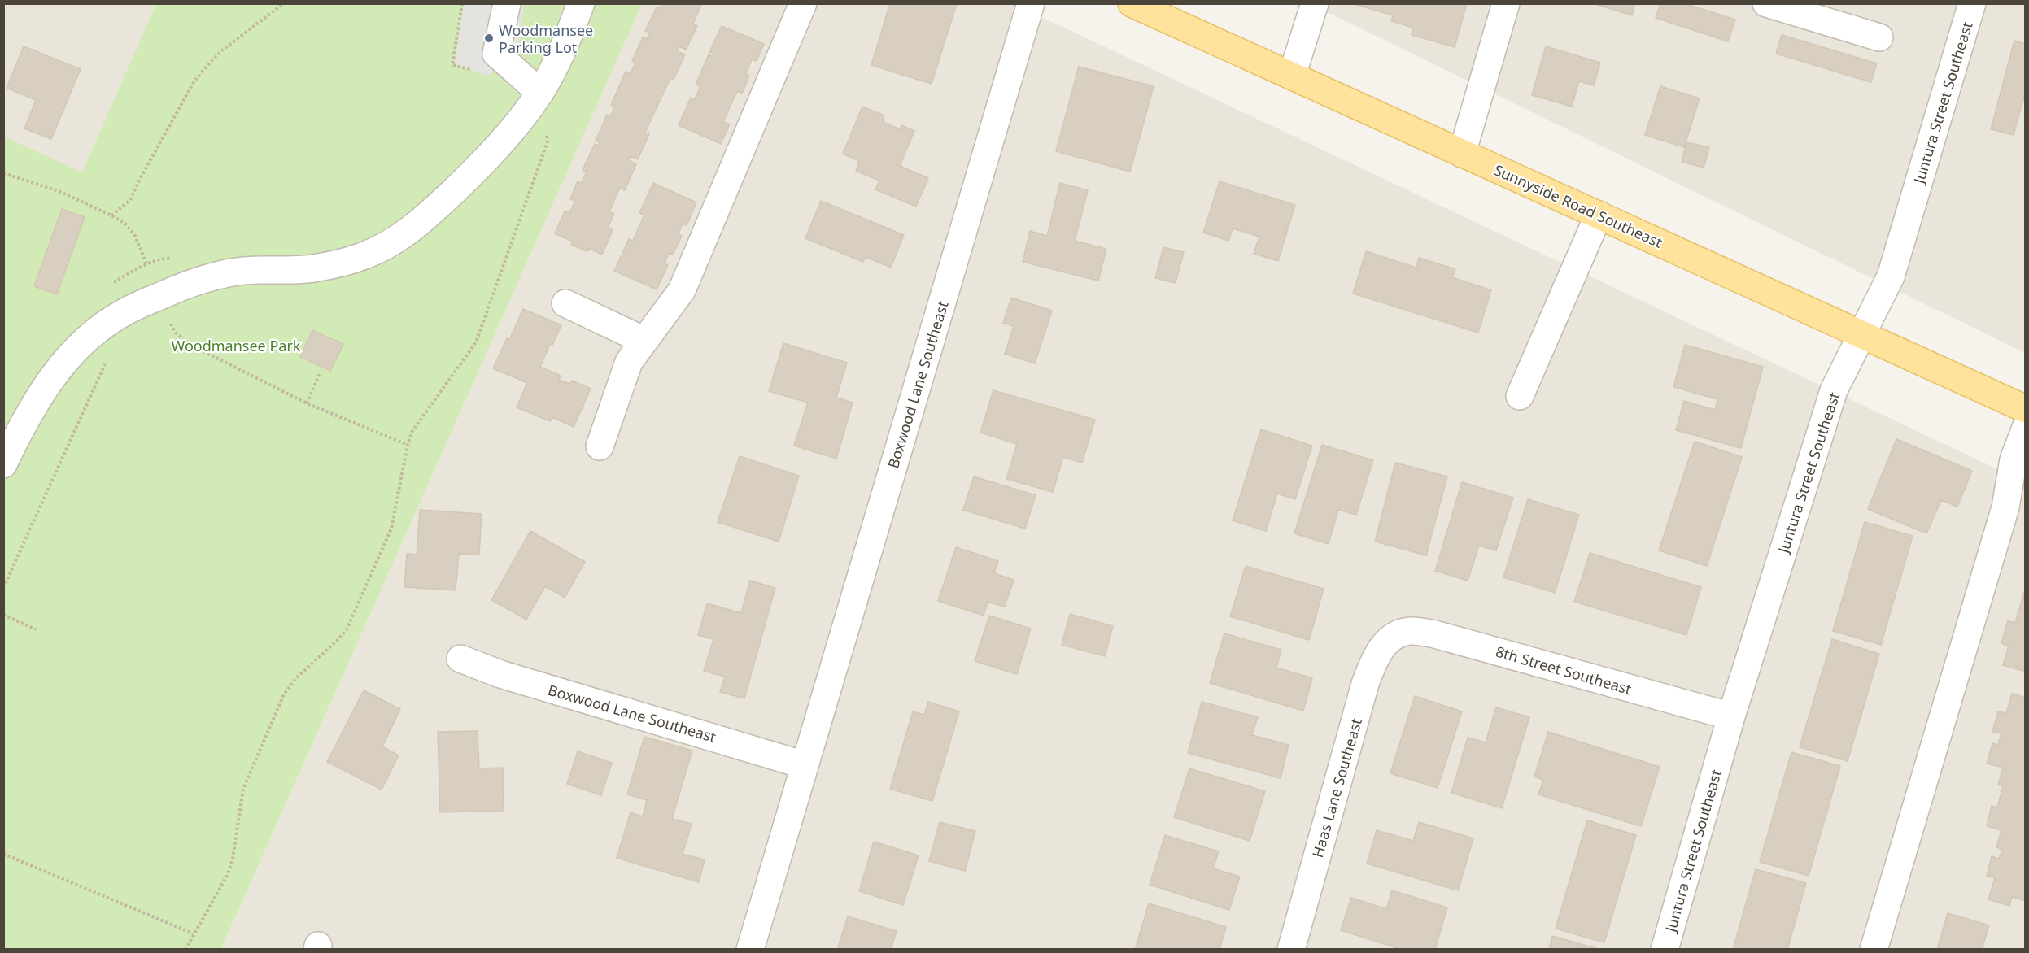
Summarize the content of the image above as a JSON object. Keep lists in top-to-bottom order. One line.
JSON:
{"streets":{"main road":["Sunnyside Road Southeast"],"street":["Juntura Street Southeast","Boxwood Lane Southeast","8th Street Southeast","Haas Lane Southeast"]},"crossings":[["Juntura Street Southeast","Sunnyside Road Southeast"],["Juntura Street Southeast","8th Street Southeast"],["8th Street Southeast","Haas Lane Southeast"]],"parks":["Woodmansee Park"],"places":["Woodmansee Parking Lot"]}
